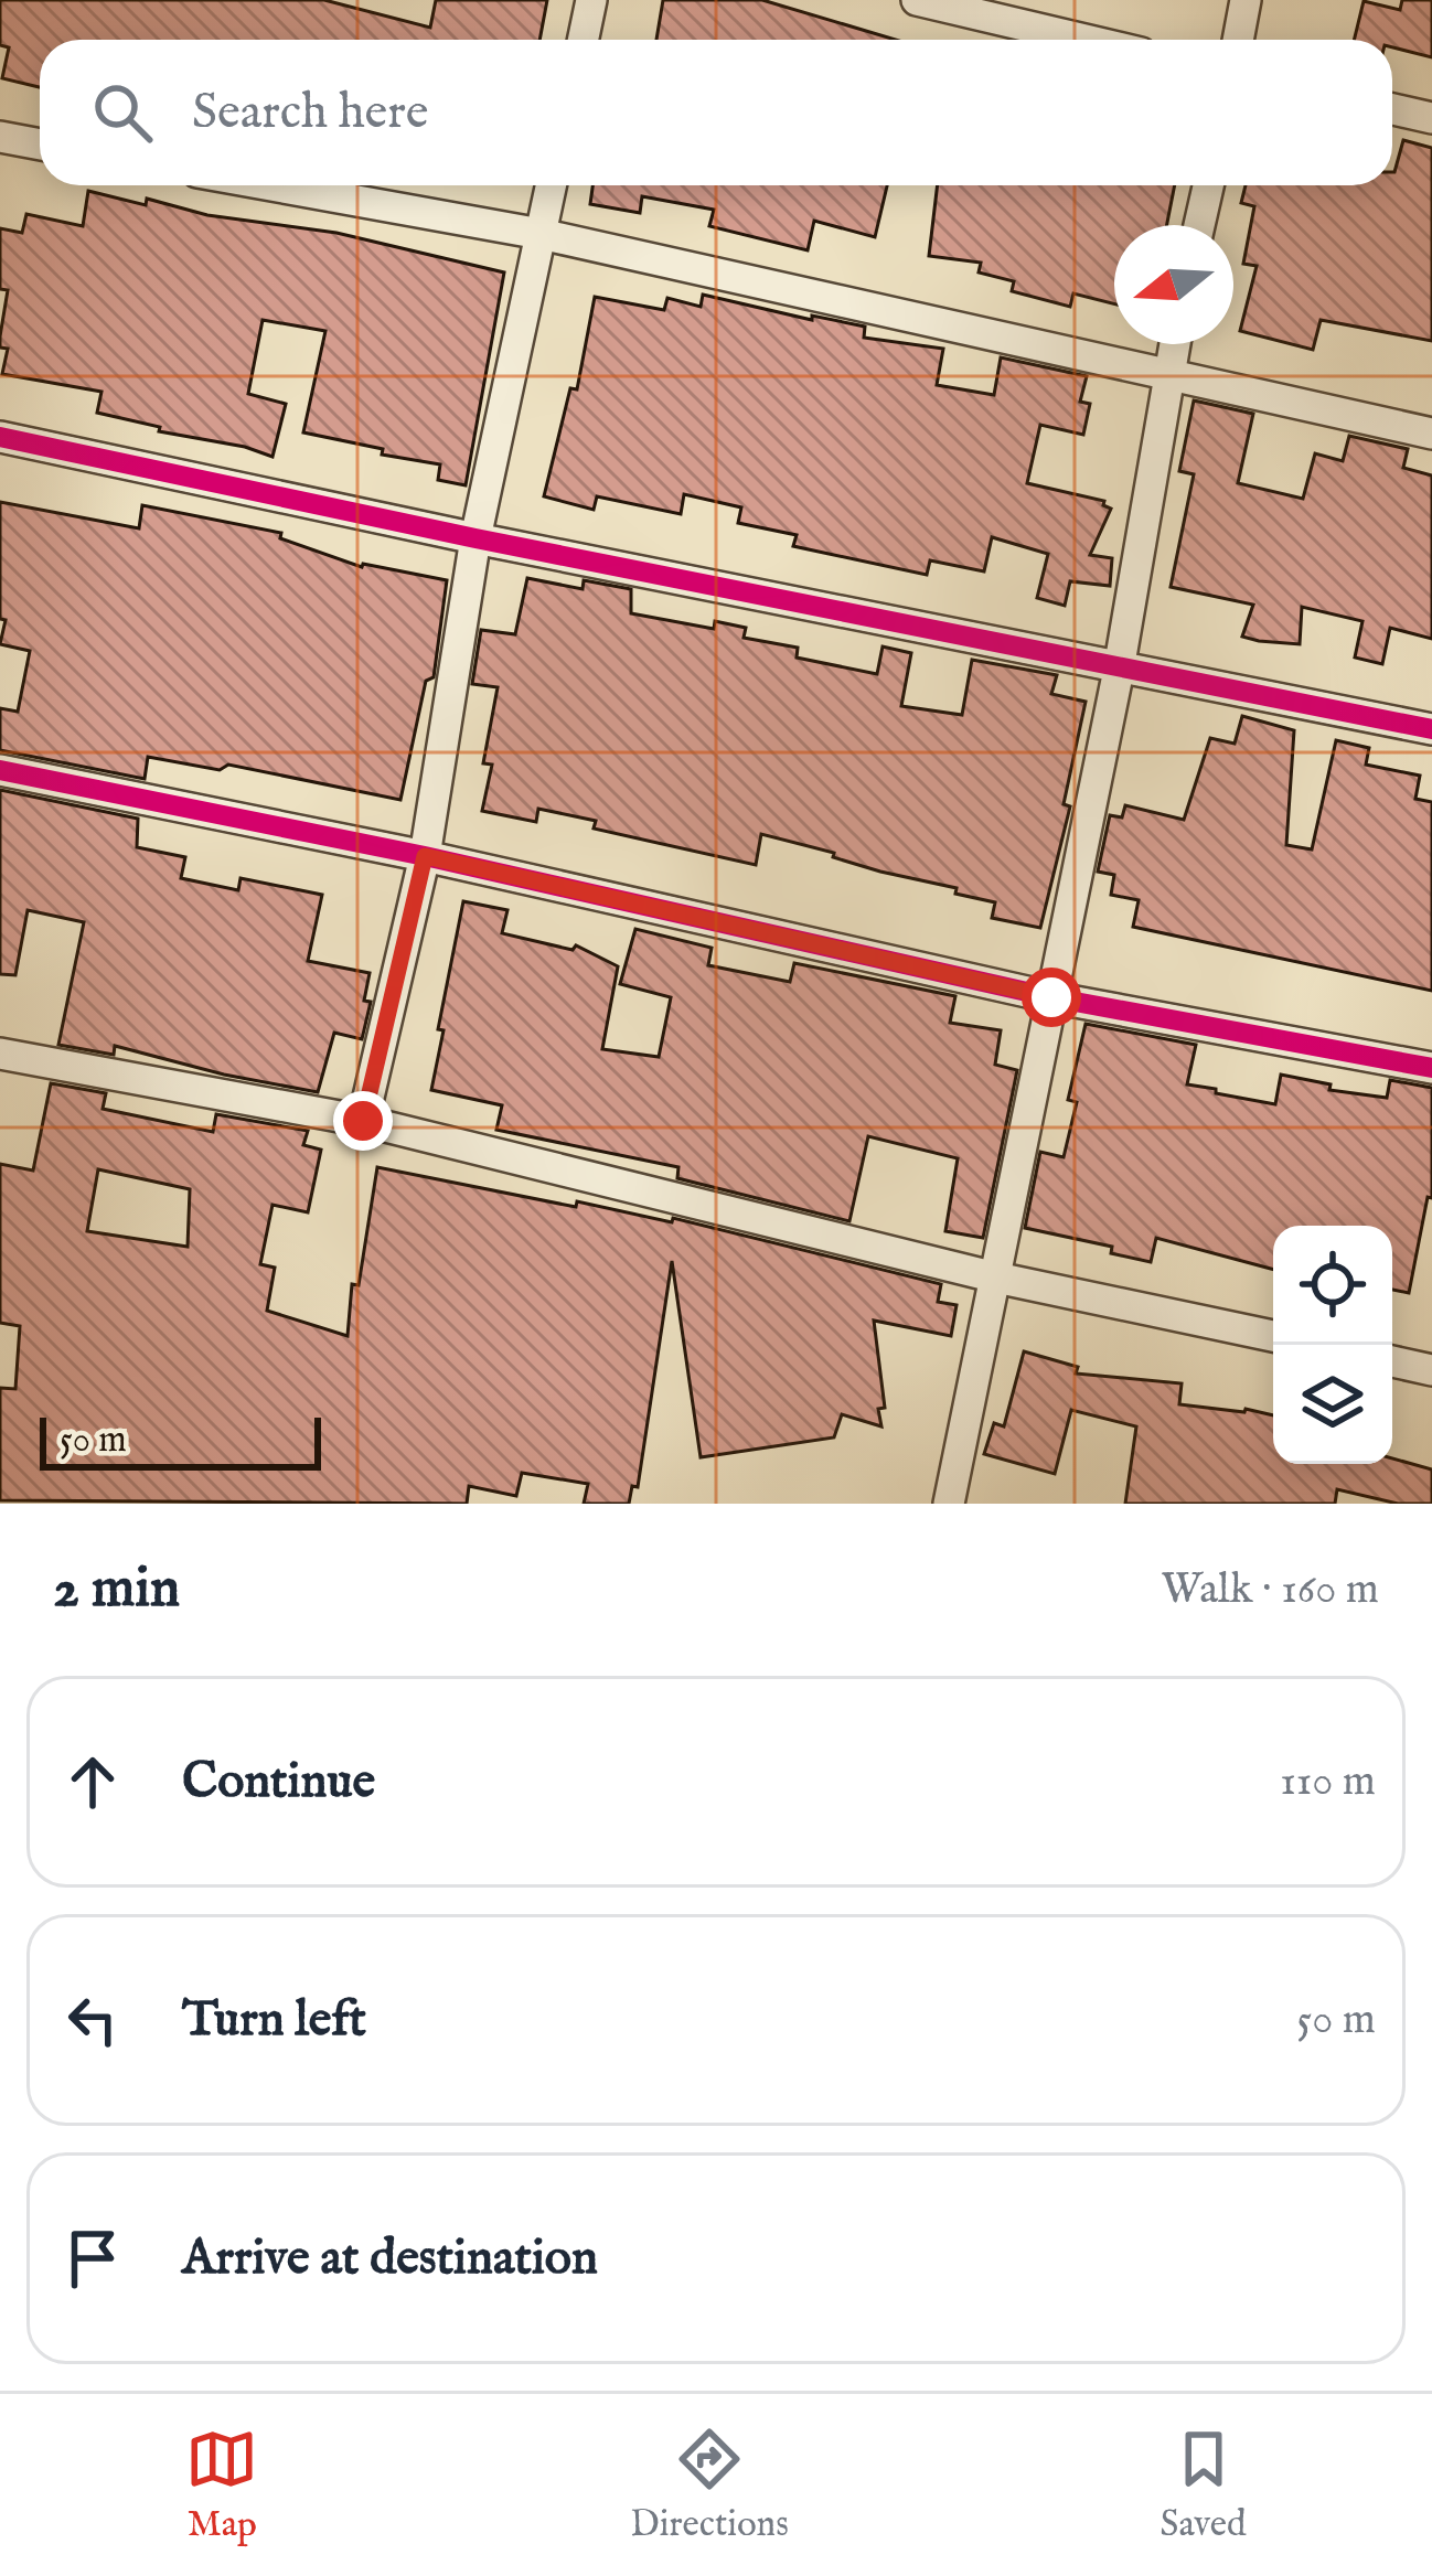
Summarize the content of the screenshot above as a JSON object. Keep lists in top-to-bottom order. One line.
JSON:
{"scale_bar":"50 m","north":"left","page":{"search":"Search here","scale":"50 m","heading":["2 min","Walk · 160 m"],"list":[["Continue","110 m"],["Turn left","50 m"],"Arrive at destination"],"nav":["Map","Directions","Saved"]}}
